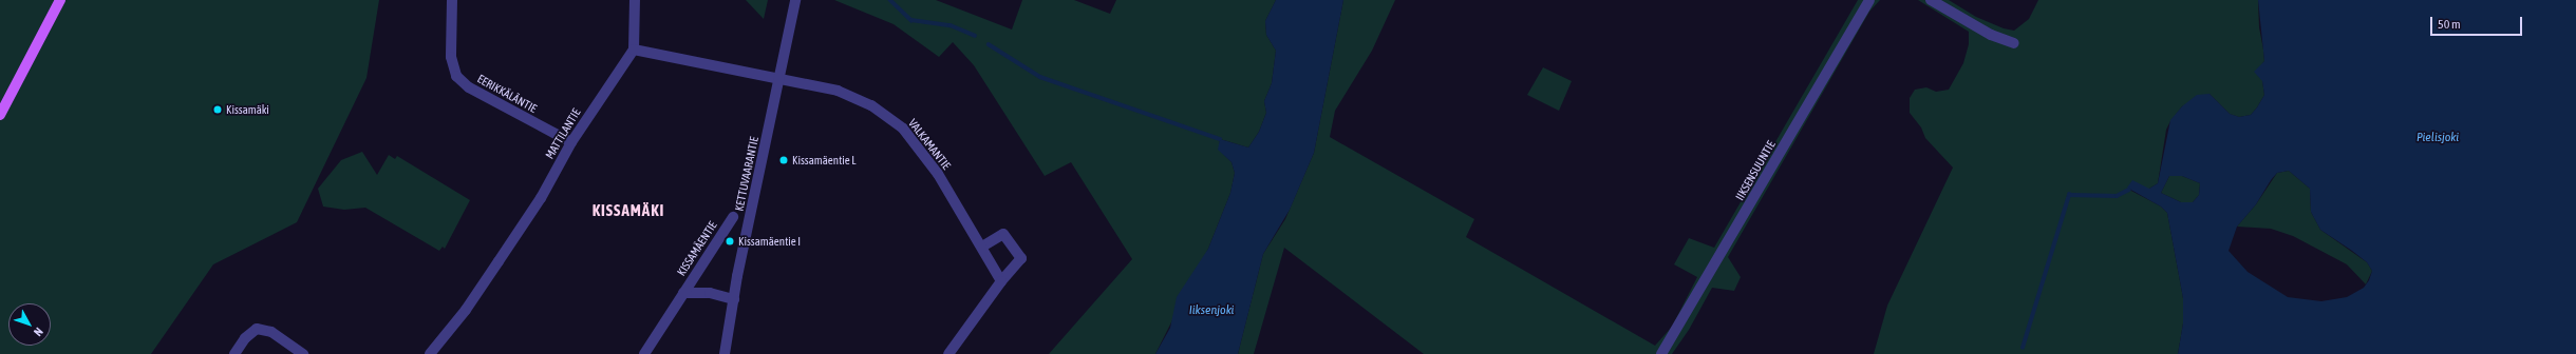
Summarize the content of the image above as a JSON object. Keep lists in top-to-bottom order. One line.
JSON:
{"streets":{"street":["EERIKKÄLÄNTIE","MATTILANTIE","VALKAMANTIE","IIKSENSUUNTIE","KETTUVAARANTIE","KISSAMÄENTIE"]},"crossings":[["EERIKKÄLÄNTIE","MATTILANTIE"],["VALKAMANTIE","KETTUVAARANTIE"],["KETTUVAARANTIE","KISSAMÄENTIE"]],"districts":["KISSAMÄKI"],"water":["Pielisjoki","Iiksenjoki"],"places":["Kissamäki","Kissamäentie L","Kissamäentie I"],"scale_bar":"50 m","north":"bottom right"}
